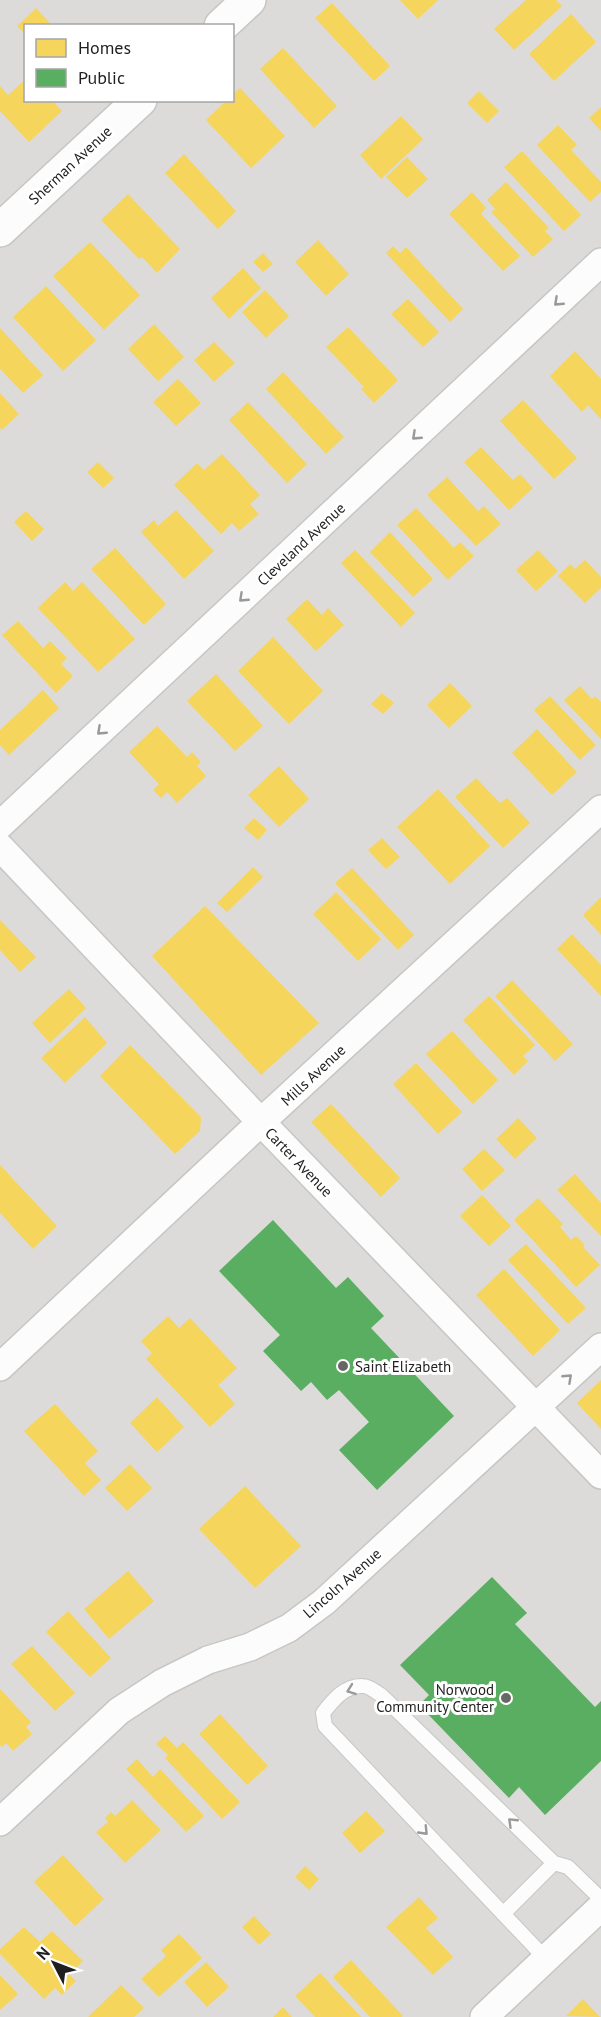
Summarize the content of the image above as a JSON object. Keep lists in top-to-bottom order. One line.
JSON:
{"streets":{"street":["Sherman Avenue","Cleveland Avenue","Mills Avenue","Carter Avenue","Lincoln Avenue"]},"crossings":[["Mills Avenue","Carter Avenue"],["Carter Avenue","Lincoln Avenue"]],"one_way":["Cleveland Avenue"],"places":["Saint Elizabeth","Norwood Community Center"],"legend":["Homes","Public"],"north":"top left"}
